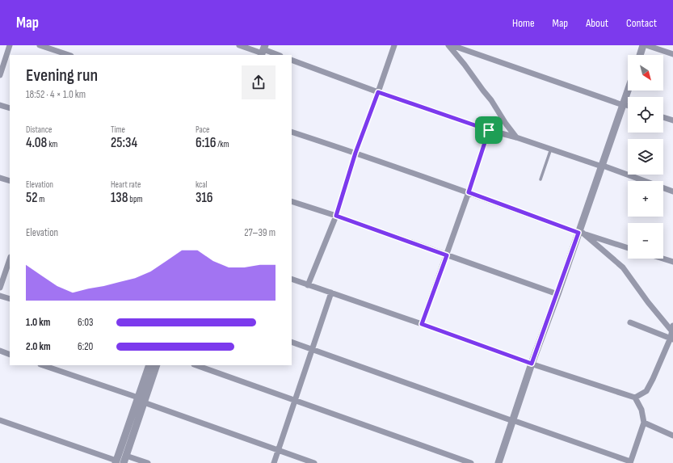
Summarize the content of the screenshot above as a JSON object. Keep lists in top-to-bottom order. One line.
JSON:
{"north":"bottom right","page":{"header":"Map","nav":["Home","Map","About","Contact"],"map_buttons":["+","−"],"heading":["Evening run","18:52 · 4 × 1.0 km"],"stats":[["Distance","4.08 km"],["Time","25:34"],["Pace","6:16 /km"],["Elevation","52 m"],["Heart rate","138 bpm"],["kcal","316"]],"chart":["Elevation","27–39 m"],"list":[{"name":"1.0 km","note":"6:03"},{"name":"2.0 km","note":"6:20"}]}}
